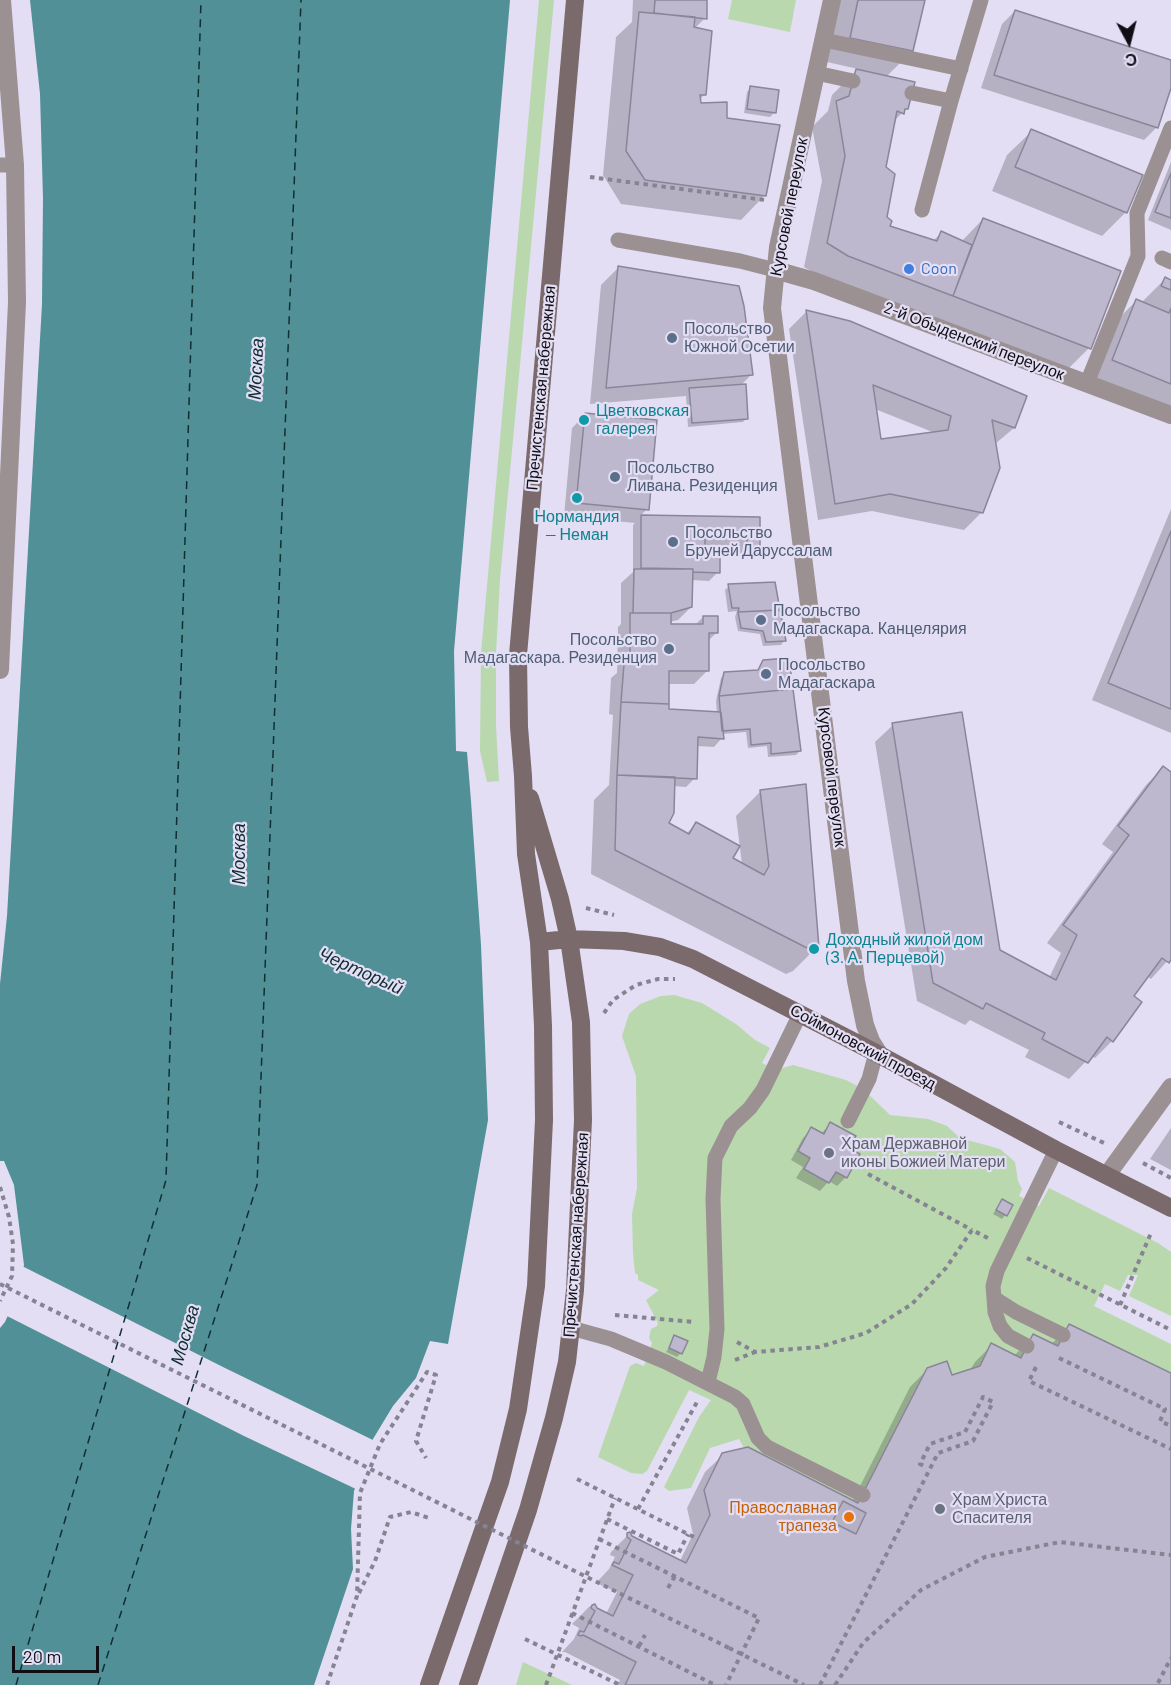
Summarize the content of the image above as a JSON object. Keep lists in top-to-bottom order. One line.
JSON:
{"streets":{"main road":["Пречистенская набережная","Соймоновский проезд"],"street":["Курсовой переулок","2-й Обыденский переулок"]},"crossings":[["Курсовой переулок","2-й Обыденский переулок"],["Курсовой переулок","Соймоновский проезд"],["Пречистенская набережная","Соймоновский проезд"]],"water":["Москва","Черторый"],"places":["Coon","Посольство Южной Осетии","Цветковская галерея","Посольство Ливана. Резиденция","Нормандия — Неман","Посольство Бруней Даруссалам","Посольство Мадагаскара. Канцелярия","Посольство Мадагаскара. Резиденция","Посольство Мадагаскара","Доходный жилой дом (З. А. Перцевой)","Храм Державной иконы Божией Матери","Храм Христа Спасителя","Православная трапеза"],"scale_bar":"20 m","north":"bottom"}
